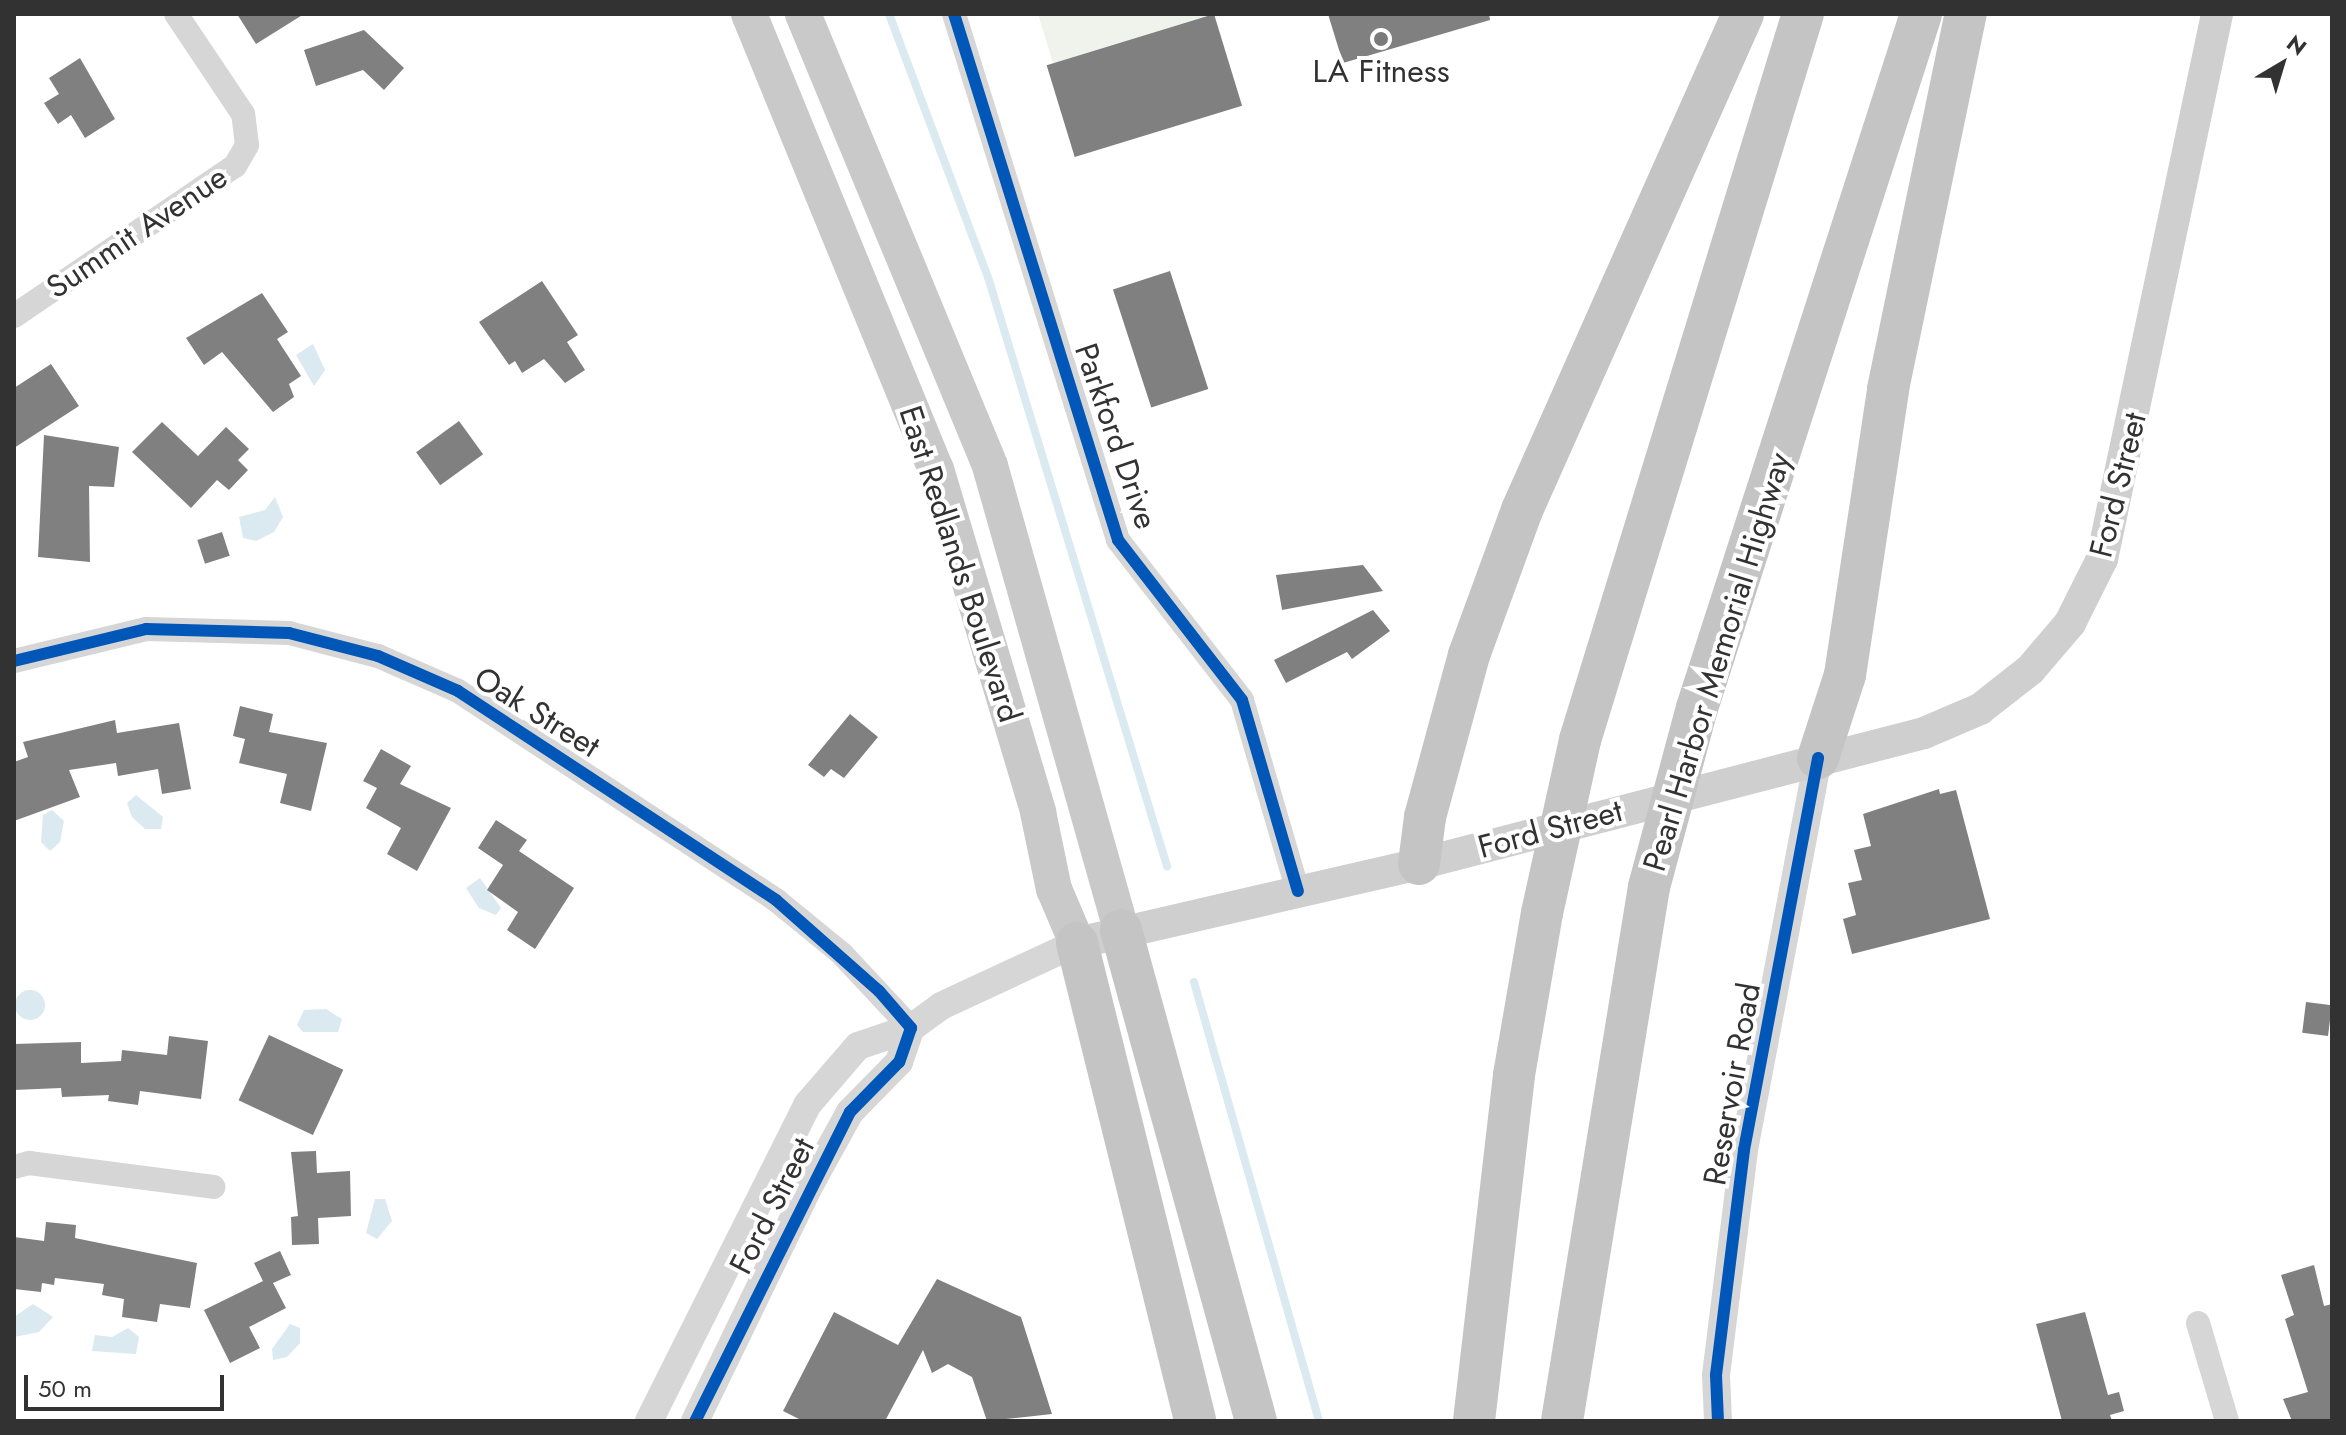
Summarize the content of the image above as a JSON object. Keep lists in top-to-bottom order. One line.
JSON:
{"streets":{"highway":["Pearl Harbor Memorial Highway"],"main road":["Ford Street","East Redlands Boulevard"],"street":["Summit Avenue","Parkford Drive","Oak Street","Reservoir Road"]},"crossings":[["Parkford Drive","Ford Street"],["Ford Street","East Redlands Boulevard"],["Ford Street","Oak Street"],["Ford Street","Reservoir Road"]],"places":["LA Fitness"],"scale_bar":"50 m","north":"top right"}
